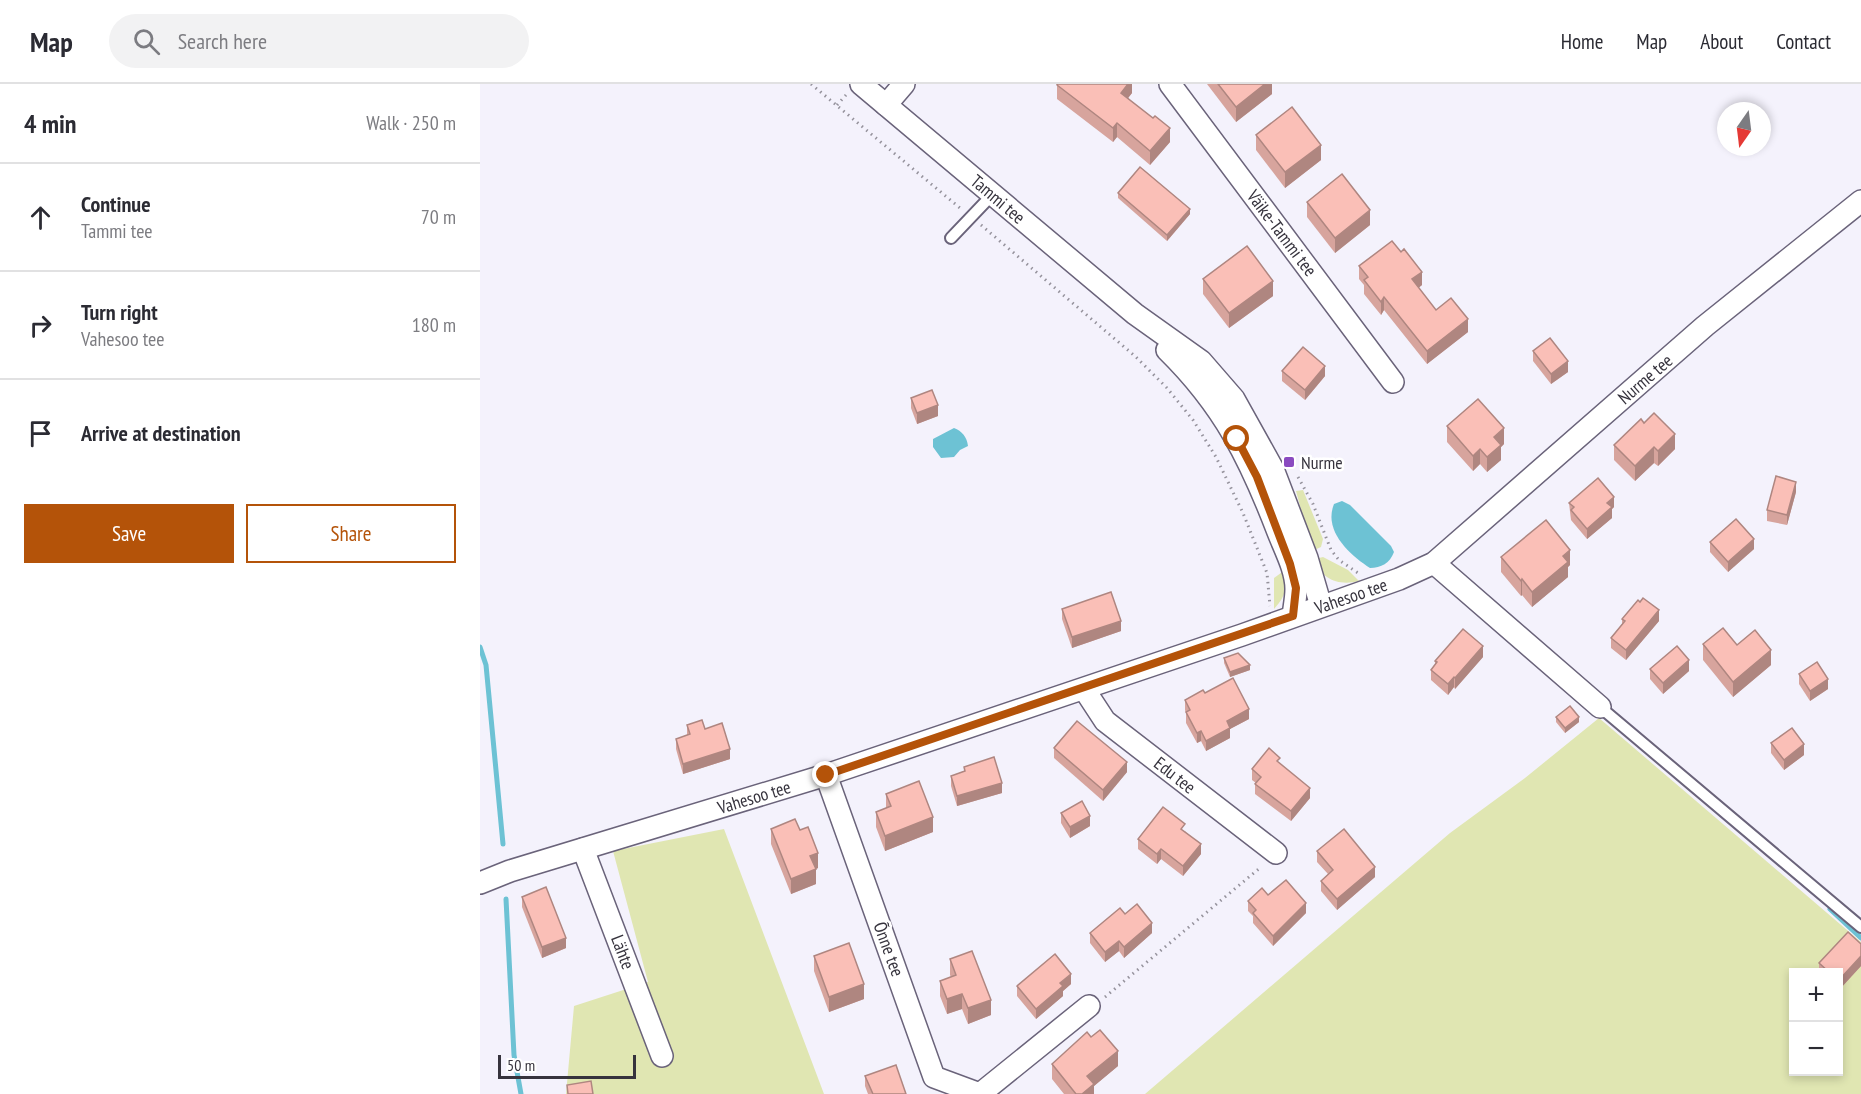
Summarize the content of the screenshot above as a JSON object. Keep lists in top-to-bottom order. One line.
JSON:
{"streets":{"street":["Tammi tee","Väike-Tammi tee","Nurme tee","Vahesoo tee","Edu tee","Õnne tee","Lähte"]},"crossings":[["Tammi tee","Vahesoo tee"],["Nurme tee","Vahesoo tee"],["Vahesoo tee","Edu tee"],["Vahesoo tee","Õnne tee"],["Vahesoo tee","Lähte"]],"places":{"transit":["Nurme"]},"scale_bar":"50 m","north":"bottom","page":{"header":"Map","search":"Search here","nav":["Home","Map","About","Contact"],"heading":["4 min","Walk · 250 m"],"list":[["Continue","Tammi tee","70 m"],["Turn right","Vahesoo tee","180 m"],"Arrive at destination"],"buttons":["Save","Share"],"map_buttons":["+","−"],"scale":"50 m"}}
